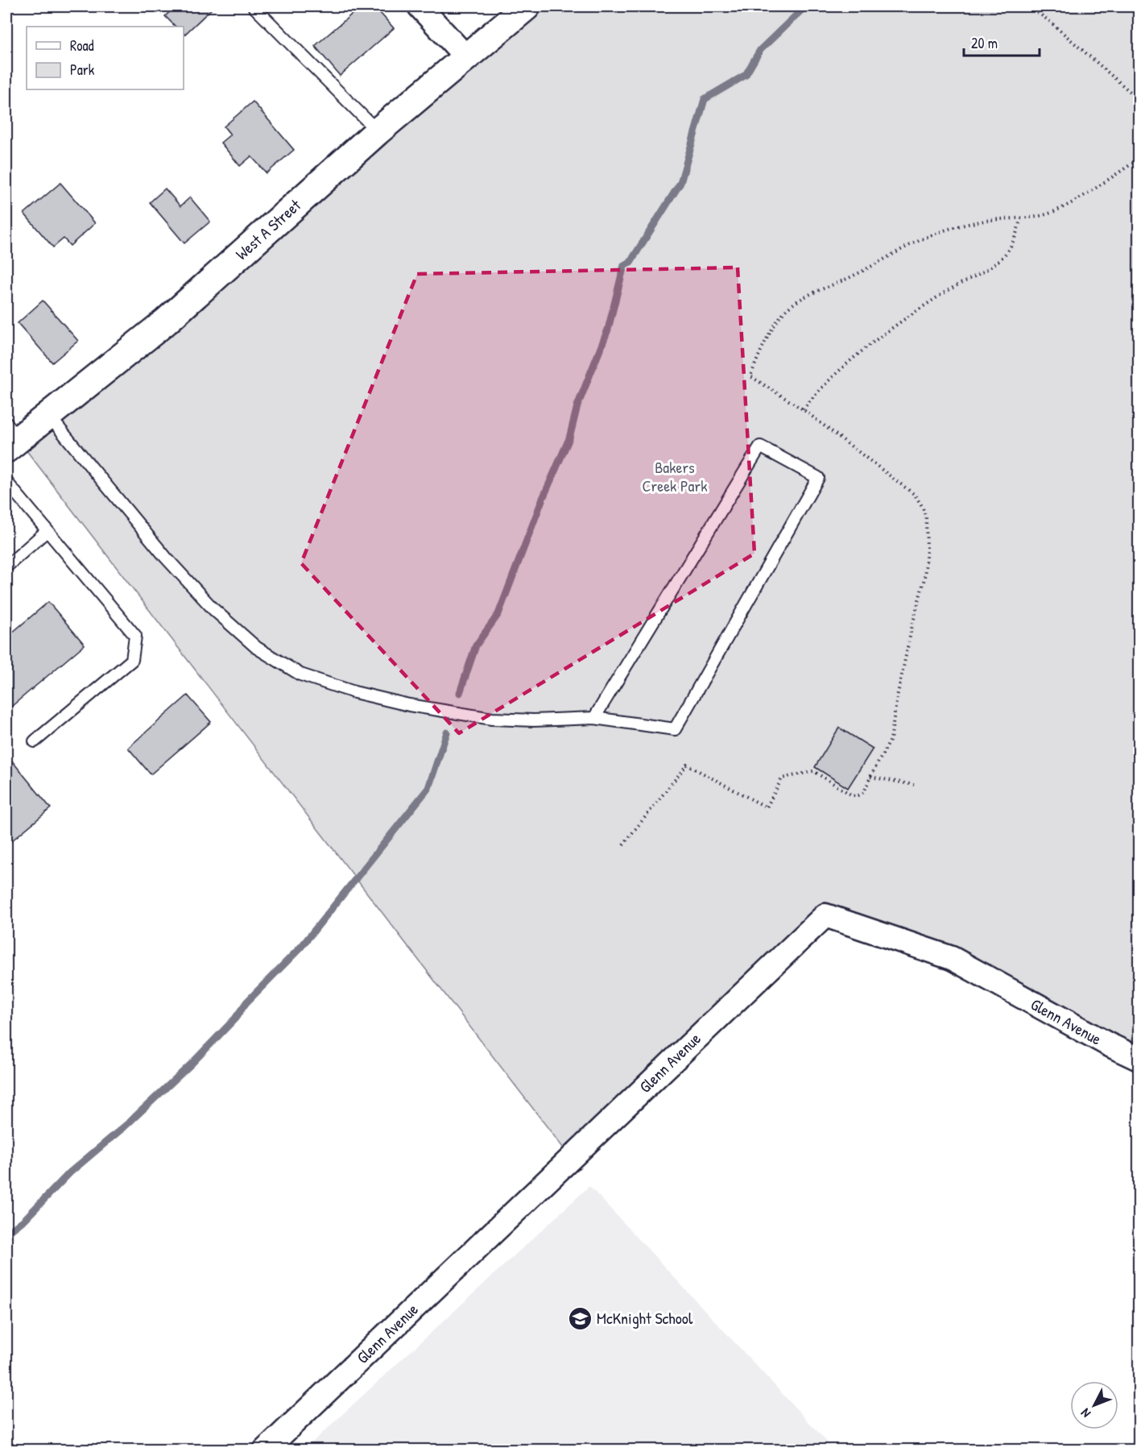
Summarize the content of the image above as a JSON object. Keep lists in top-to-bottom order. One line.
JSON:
{"streets":{"street":["West A Street","Glenn Avenue"]},"parks":["Bakers Creek Park"],"places":{"school or university":["McKnight School"]},"legend":["Road","Park"],"scale_bar":"20 m","north":"bottom left"}
